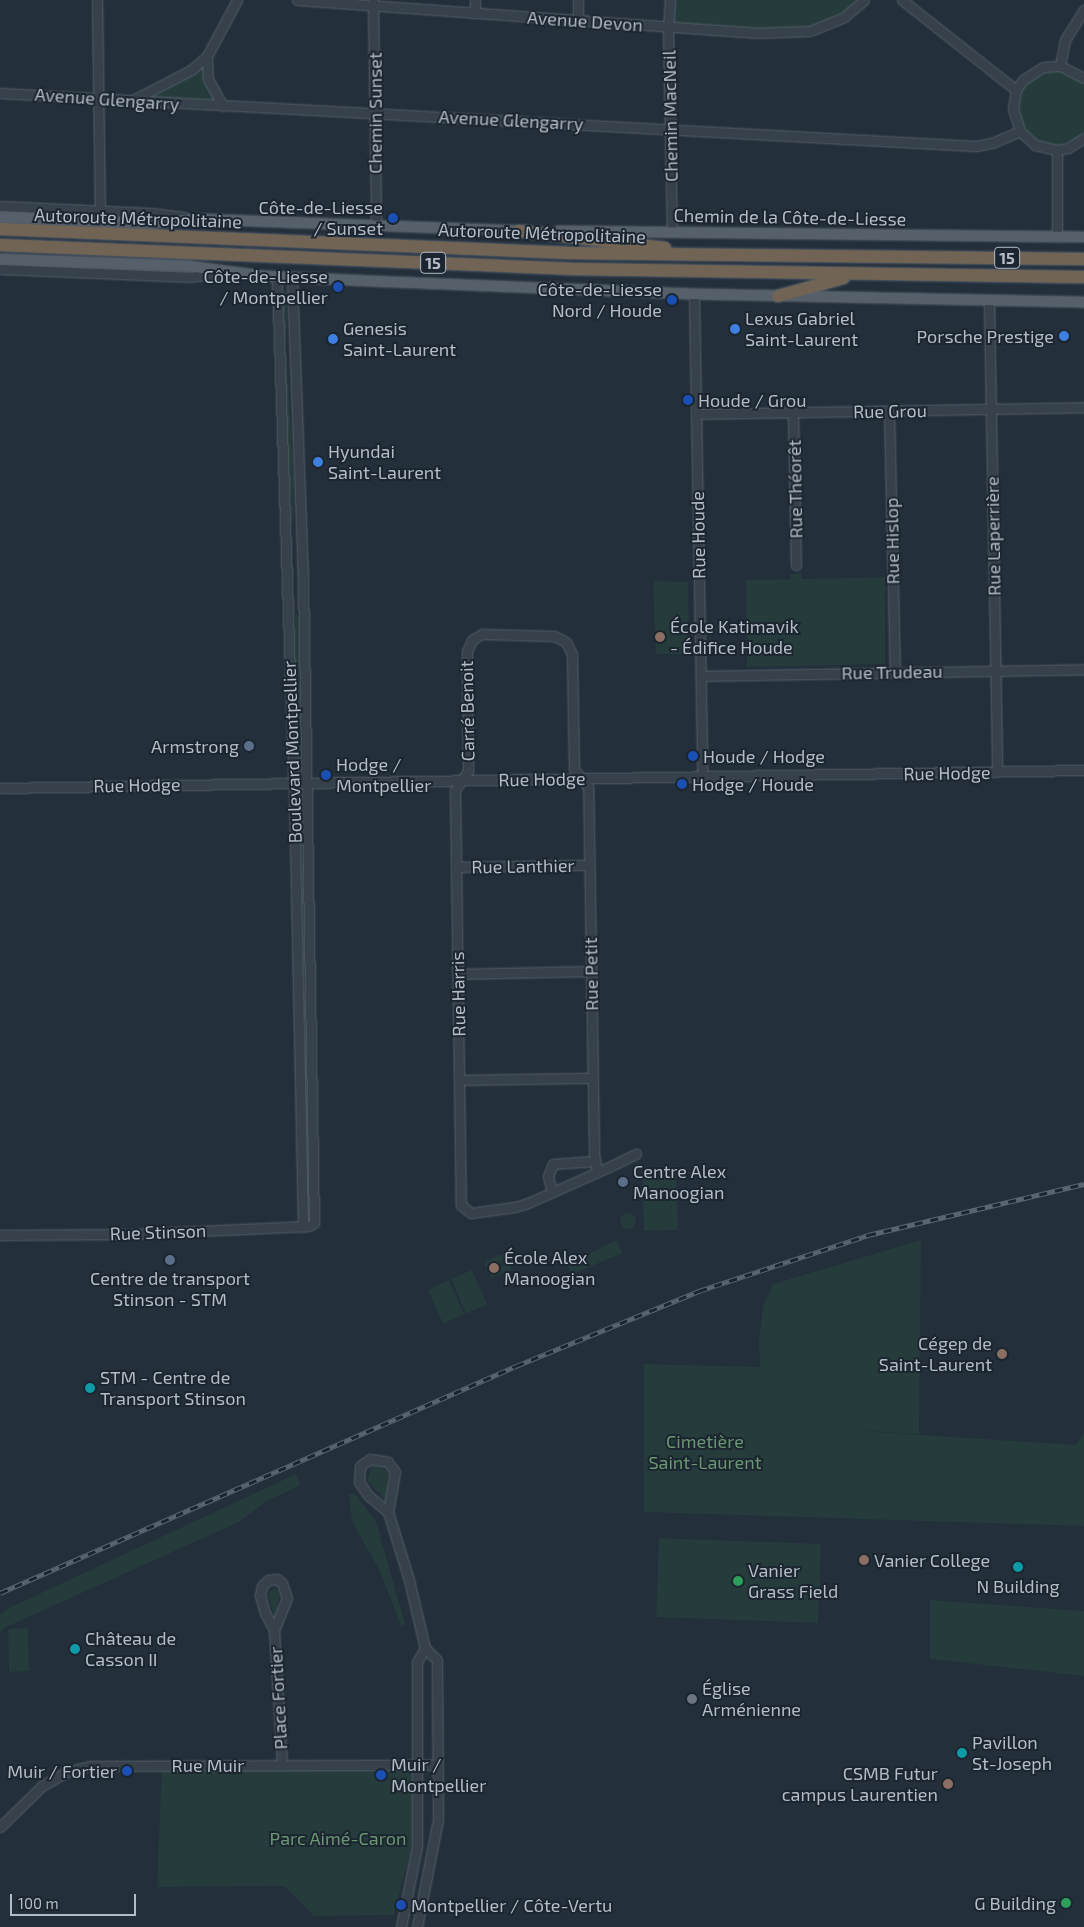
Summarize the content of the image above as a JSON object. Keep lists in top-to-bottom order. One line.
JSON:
{"streets":{"highway":["Autoroute Métropolitaine","15"],"main road":["Chemin de la Côte-de-Liesse"],"street":["Avenue Devon","Avenue Glengarry","Chemin Sunset","Chemin MacNeil","Rue Grou","Rue Théorêt","Rue Houde","Rue Laperrière","Rue Hislop","Rue Trudeau","Carré Benoit","Boulevard Montpellier","Rue Hodge","Rue Lanthier","Rue Petit","Rue Harris","Rue Stinson","Place Fortier","Rue Muir"]},"crossings":[["Avenue Devon","Chemin Sunset"],["Avenue Devon","Chemin MacNeil"],["Avenue Glengarry","Chemin Sunset"],["Avenue Glengarry","Chemin MacNeil"],["Chemin Sunset","Chemin de la Côte-de-Liesse"],["Chemin MacNeil","Chemin de la Côte-de-Liesse"],["Rue Grou","Rue Théorêt"],["Rue Grou","Rue Houde"],["Rue Grou","Rue Laperrière"],["Rue Grou","Rue Hislop"],["Rue Houde","Rue Trudeau"],["Rue Houde","Rue Hodge"],["Rue Laperrière","Rue Trudeau"],["Rue Laperrière","Rue Hodge"],["Rue Hislop","Rue Trudeau"],["Carré Benoit","Rue Hodge"],["Carré Benoit","Rue Petit"],["Carré Benoit","Rue Harris"],["Boulevard Montpellier","Rue Hodge"],["Boulevard Montpellier","Rue Stinson"],["Rue Hodge","Rue Petit"],["Rue Hodge","Rue Harris"],["Rue Lanthier","Rue Petit"],["Rue Lanthier","Rue Harris"],["Place Fortier","Rue Muir"]],"parks":["Cimetière Saint-Laurent","Parc Aimé-Caron"],"places":["Côte-de-Liesse / Sunset","Côte-de-Liesse / Montpellier","Côte-de-Liesse Nord / Houde","Lexus Gabriel Saint-Laurent","Porsche Prestige","Genesis Saint-Laurent","Houde / Grou","Hyundai Saint-Laurent","École Katimavik - Édifice Houde","Armstrong","Houde / Hodge","Hodge / Montpellier","Hodge / Houde","Centre Alex Manoogian","Centre de transport Stinson - STM","École Alex Manoogian","Cégep de Saint-Laurent","STM - Centre de Transport Stinson","Vanier College","N Building","Vanier Grass Field","Château de Casson II","Église Arménienne","Pavillon St-Joseph","Muir / Fortier","Muir / Montpellier","CSMB Futur campus Laurentien","G Building","Montpellier / Côte-Vertu"],"scale_bar":"100 m"}
